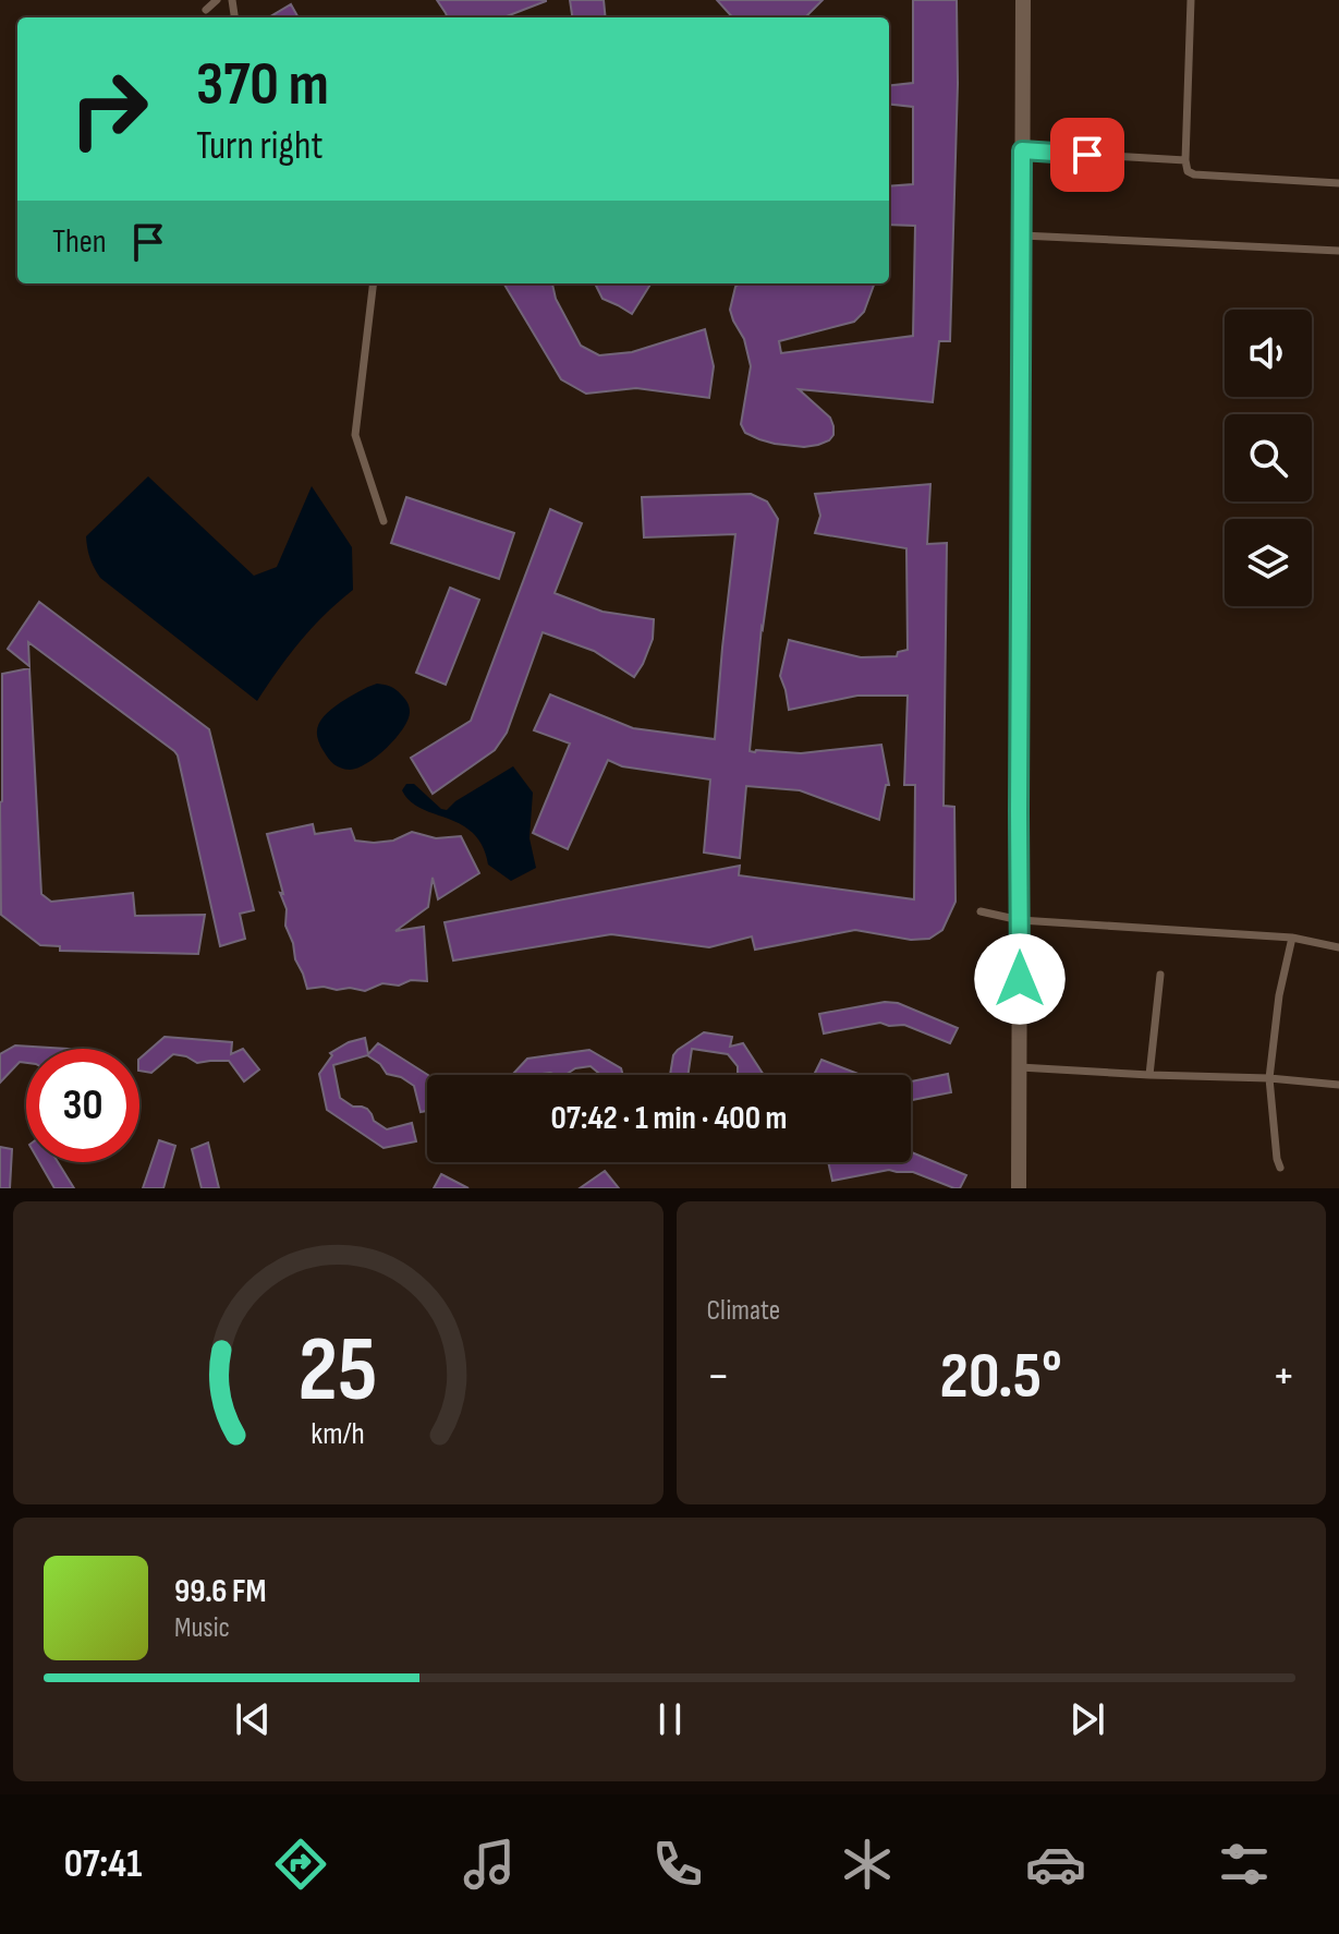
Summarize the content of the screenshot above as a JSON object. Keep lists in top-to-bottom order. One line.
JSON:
{"page":{"turn":["370 m","Turn right"],"then":"Then","limit":"30","trip":"07:42 · 1 min · 400 m","tile":"Climate","heat":["−","20.5°","+"],"song":["99.6 FM","Music"],"tabs":"07:41","gauge":["25","km/h"]}}
